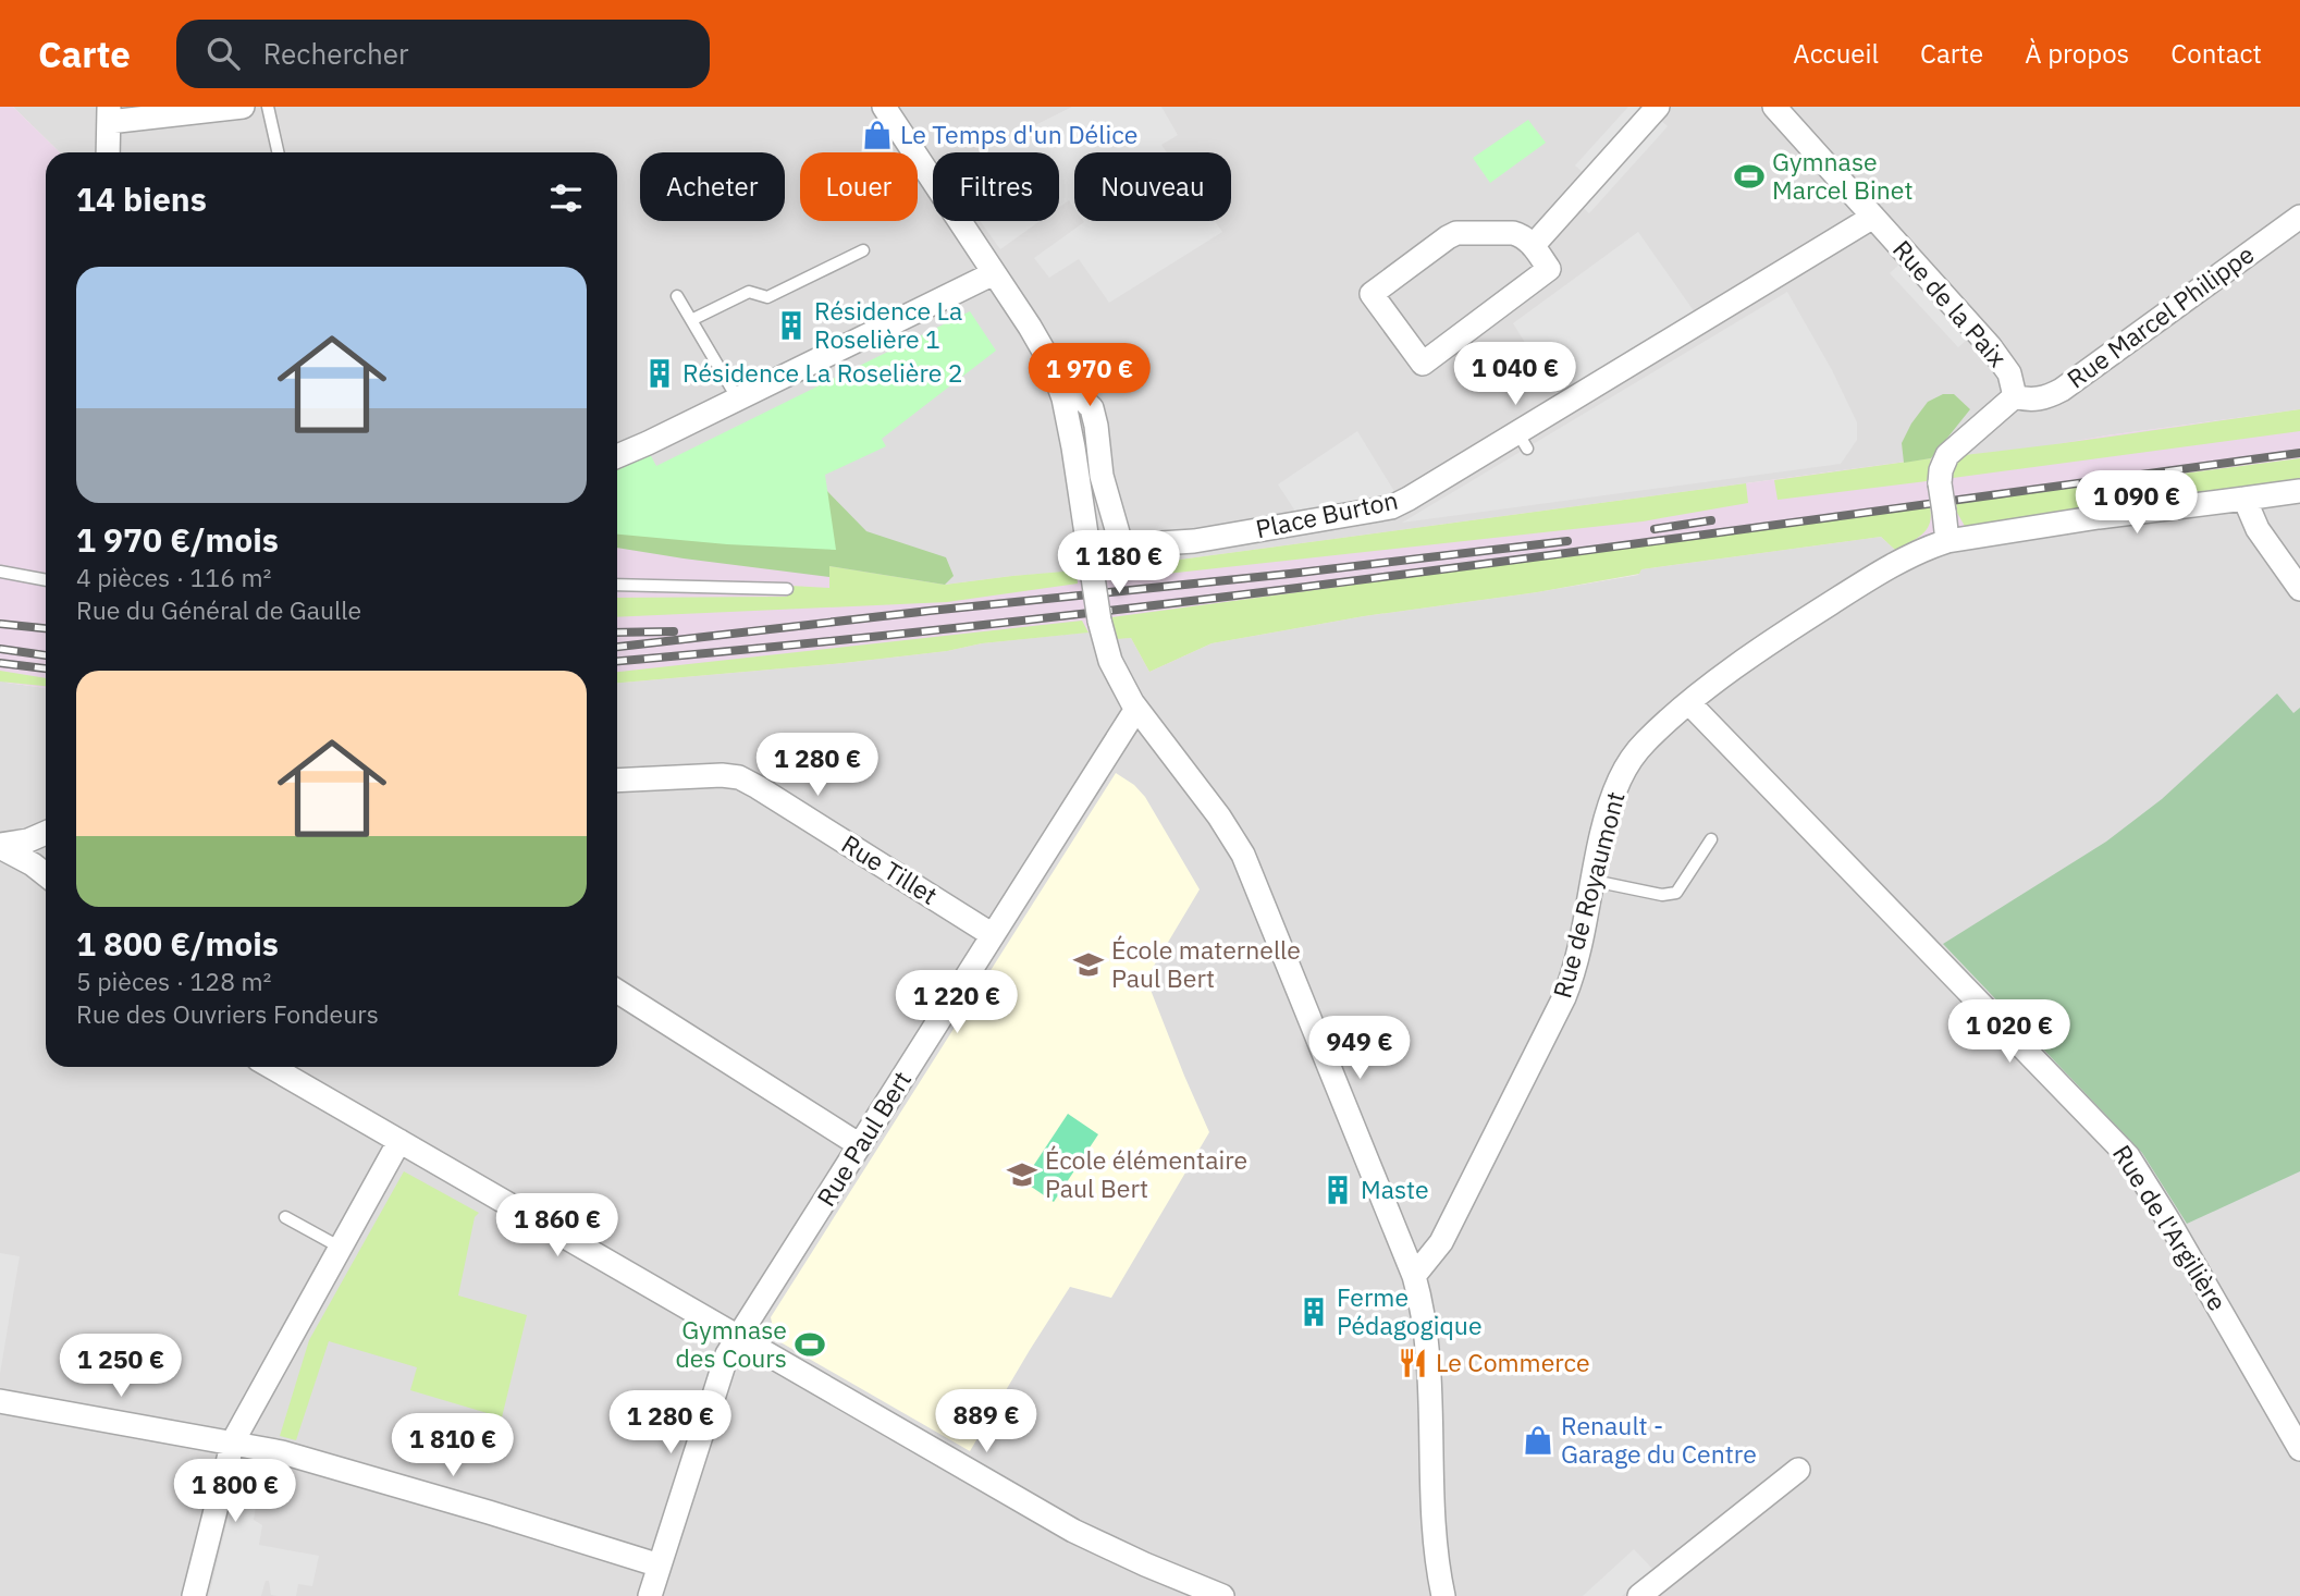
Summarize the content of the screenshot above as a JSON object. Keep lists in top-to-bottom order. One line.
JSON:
{"streets":{"street":["Rue de la Paix","Rue Marcel Philippe","Place Burton","Rue Tillet","Rue de Royaumont","Rue Paul Bert","Rue de l'Argilière"]},"crossings":[["Rue de la Paix","Rue Marcel Philippe"],["Rue de la Paix","Place Burton"],["Rue de la Paix","Rue de Royaumont"],["Rue Tillet","Rue Paul Bert"],["Rue de Royaumont","Rue de l'Argilière"]],"places":{"shop":["Le Temps d'un Délice","Renault - Garage du Centre"],"sports":["Gymnase Marcel Binet","Gymnase des Cours"],"building":["Résidence La Roselière 1","Résidence La Roselière 2","Maste","Ferme Pédagogique"],"school or university":["École maternelle Paul Bert","École élémentaire Paul Bert"],"restaurant":["Le Commerce"]},"page":{"header":"Carte","search":"Rechercher","nav":["Accueil","Carte","À propos","Contact"],"chip":["Acheter","Louer","Filtres","Nouveau"],"heading":"14 biens","list":[{"name":"1 970 €/mois","note":"4 pièces · 116 m² · Rue du Général de Gaulle"},{"name":"1 800 €/mois","note":"5 pièces · 128 m² · Rue des Ouvriers Fondeurs"}],"price":["1 040 €","1 970 €","1 090 €","1 180 €","1 280 €","1 220 €","1 020 €","949 €","1 860 €","1 250 €","889 €","1 280 €","1 810 €","1 800 €"]}}
